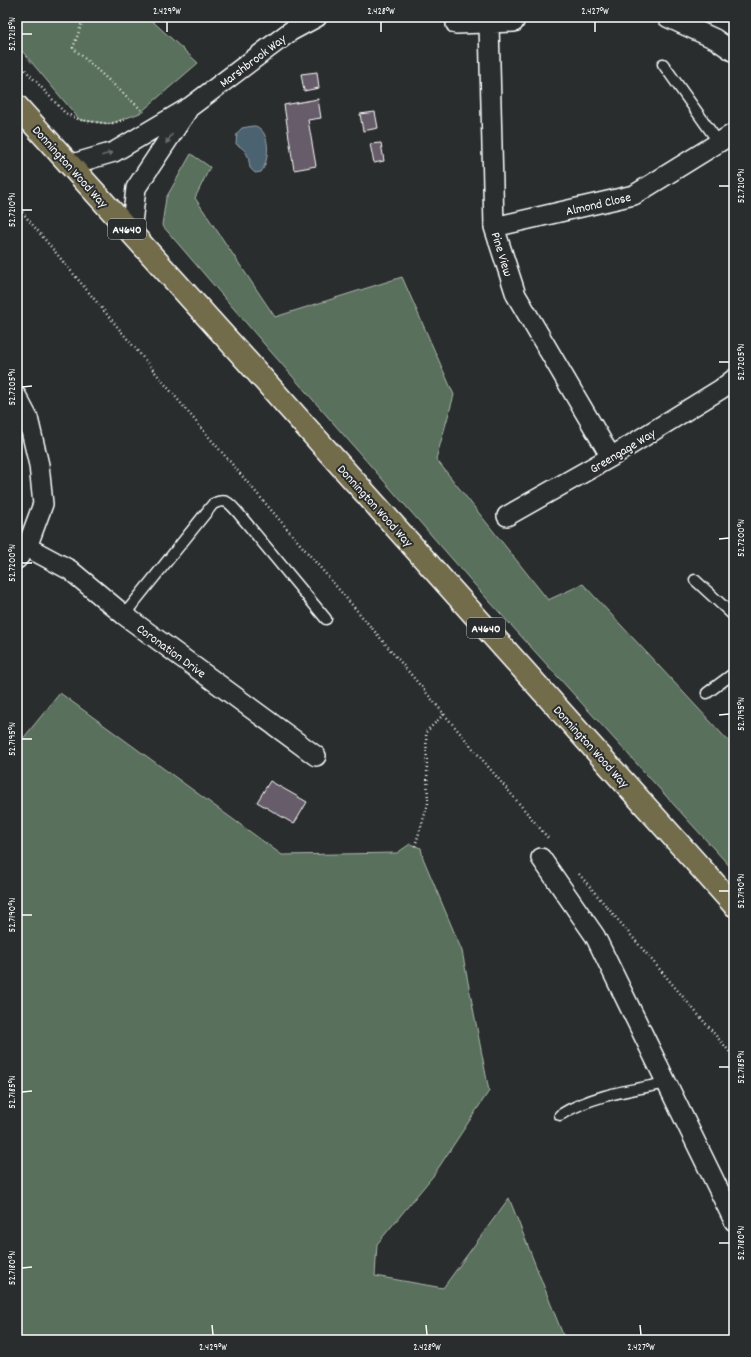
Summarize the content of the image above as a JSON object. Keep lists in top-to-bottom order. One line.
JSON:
{"streets":{"main road":["Donnington Wood Way","A4640"],"street":["Marshbrook Way","Almond Close","Pine View","Greengage Way","Coronation Drive"]},"crossings":[["Marshbrook Way","Donnington Wood Way"],["Almond Close","Pine View"],["Pine View","Greengage Way"]],"coordinates":["2.429°W","2.428°W","2.427°W","52.7215°N","52.7210°N","52.7205°N","52.7200°N","52.7195°N","52.7190°N","52.7185°N","52.7180°N"]}
